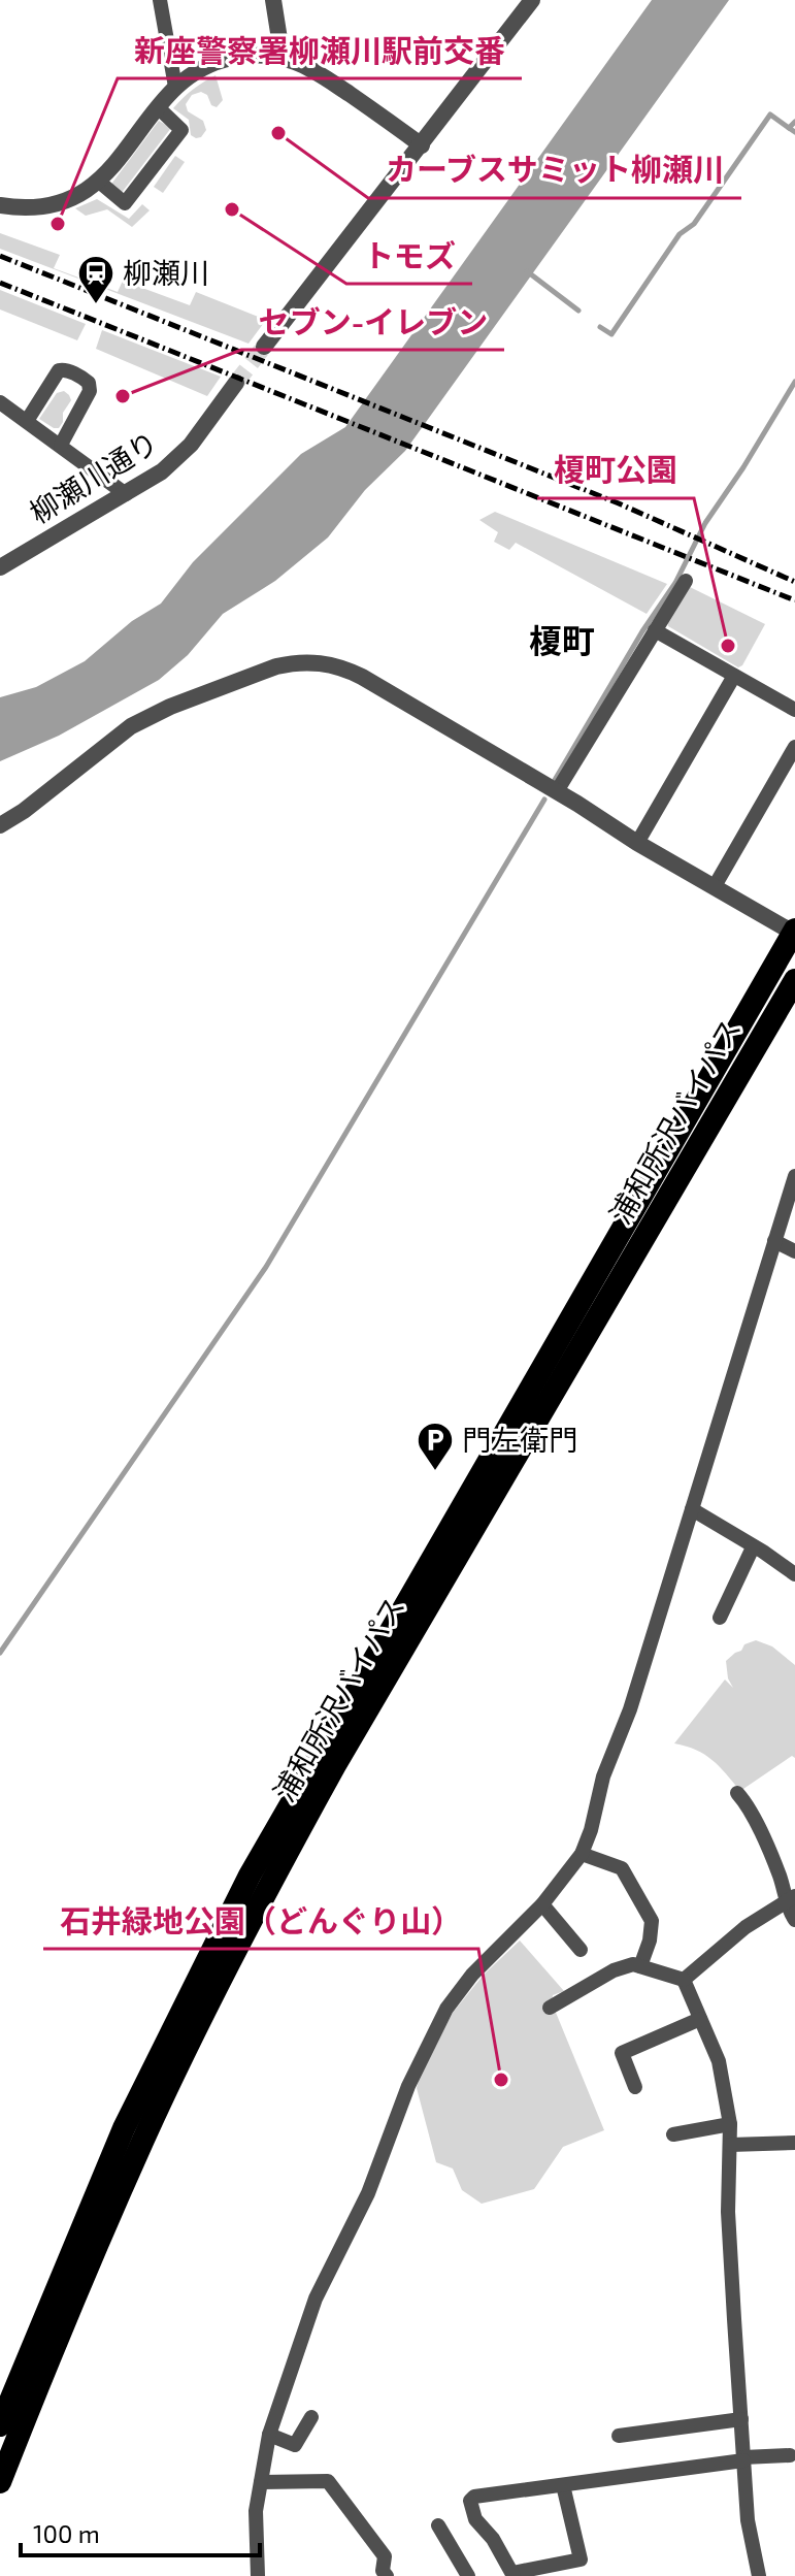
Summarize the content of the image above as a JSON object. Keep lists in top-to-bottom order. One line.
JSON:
{"streets":{"highway":["浦和所沢バイパス"],"street":["柳瀬川通り"]},"districts":["榎町"],"places":{"other":["カーブスサミット柳瀬川","トモズ","新座警察署柳瀬川駅前交番","セブン-イレブン","榎町公園","石井緑地公園（どんぐり山）"],"station":["柳瀬川"],"parking":["門左衛門"]},"scale_bar":"100 m"}
